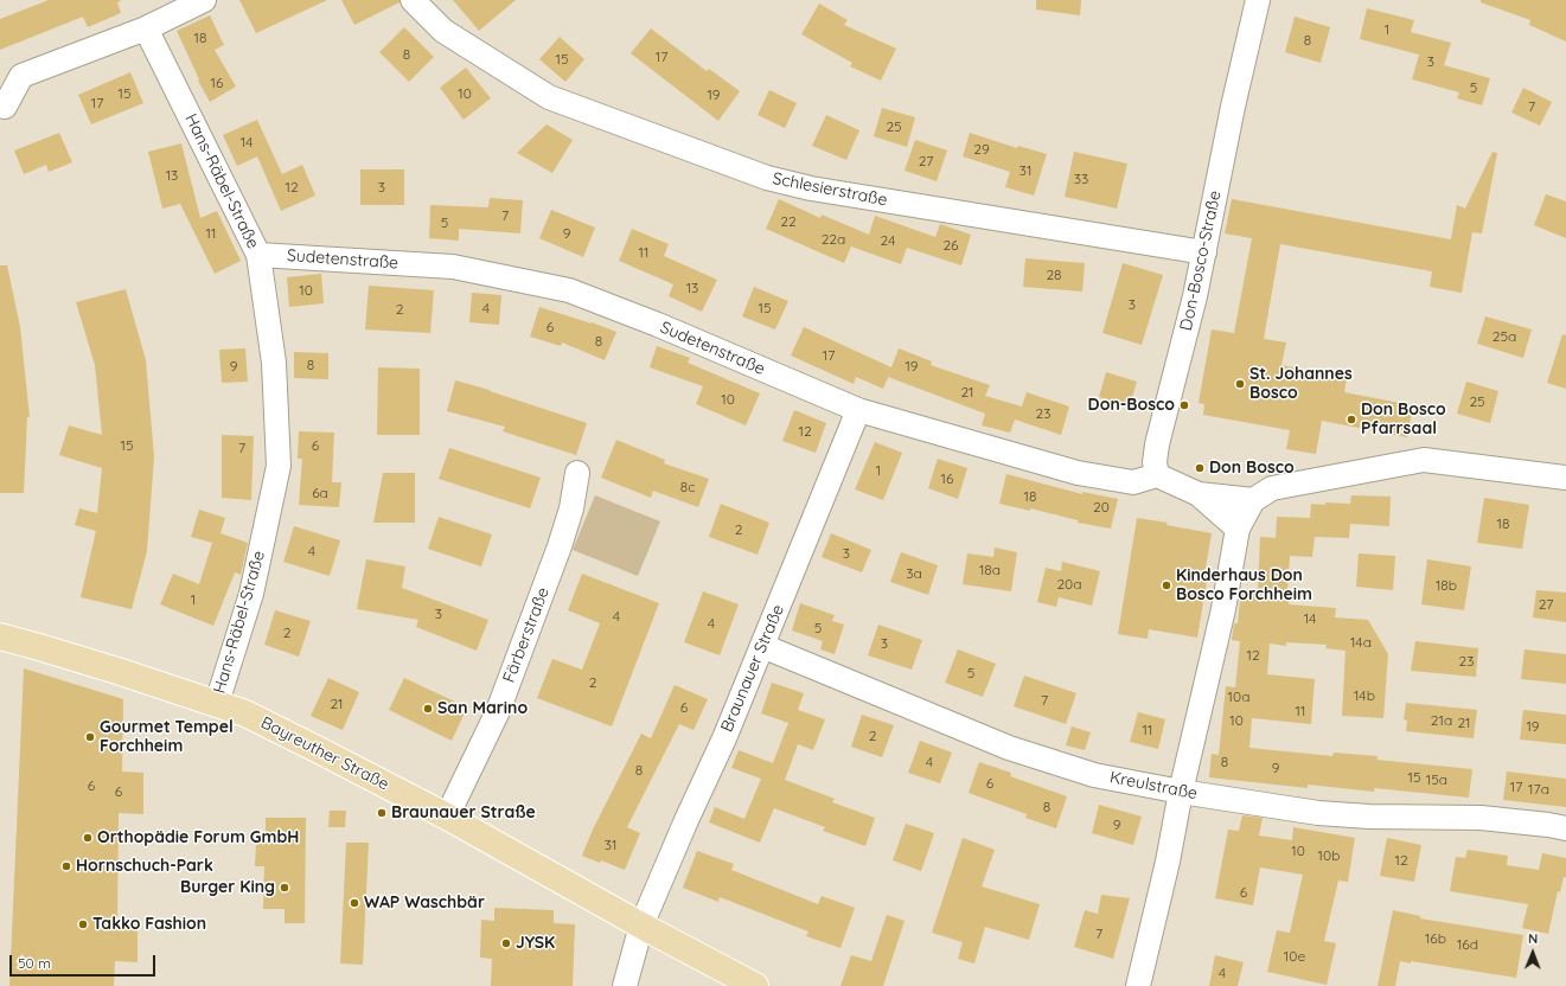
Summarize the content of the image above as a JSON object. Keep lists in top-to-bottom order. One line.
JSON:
{"streets":{"main road":["Bayreuther Straße"],"street":["Hans-Räbel-Straße","Schlesierstraße","Sudetenstraße","Don-Bosco-Straße","Färberstraße","Braunauer Straße","Kreulstraße"]},"crossings":[["Hans-Räbel-Straße","Sudetenstraße"],["Hans-Räbel-Straße","Bayreuther Straße"],["Schlesierstraße","Don-Bosco-Straße"],["Sudetenstraße","Don-Bosco-Straße"],["Sudetenstraße","Braunauer Straße"],["Färberstraße","Bayreuther Straße"],["Braunauer Straße","Bayreuther Straße"],["Braunauer Straße","Kreulstraße"]],"places":["St. Johannes Bosco","Don-Bosco","Don Bosco Pfarrsaal","Don Bosco","Kinderhaus Don Bosco Forchheim","San Marino","Gourmet Tempel Forchheim","Braunauer Straße","Orthopädie Forum GmbH","Hornschuch-Park","Burger King","WAP Waschbär","Takko Fashion","JYSK"],"house_numbers":["1","18","8","8","17","15","3","16","5","15","10","19","17","7","25","14","29","27","31","13","33","12","3","7","22","5","11","9","22a","24","26","11","28","13","10","3","4","15","2","6","25a","8","17","8","9","19","21","10","25","23","12","15","6","7","1","16","8c","6a","18","20","18","2","4","3","18a","3a","20a","18b","1","27","3","4","14","4","5","2","14a","3","12","23","5","2","14b","10a","7","21","6","11","10","21a","21","19","11","2","4","8","9","8","15","15a","6","6","17","17a","6","8","9","31","10","10b","12","6","7","16b","16d","10e","4"],"scale_bar":"50 m","north":"top"}
